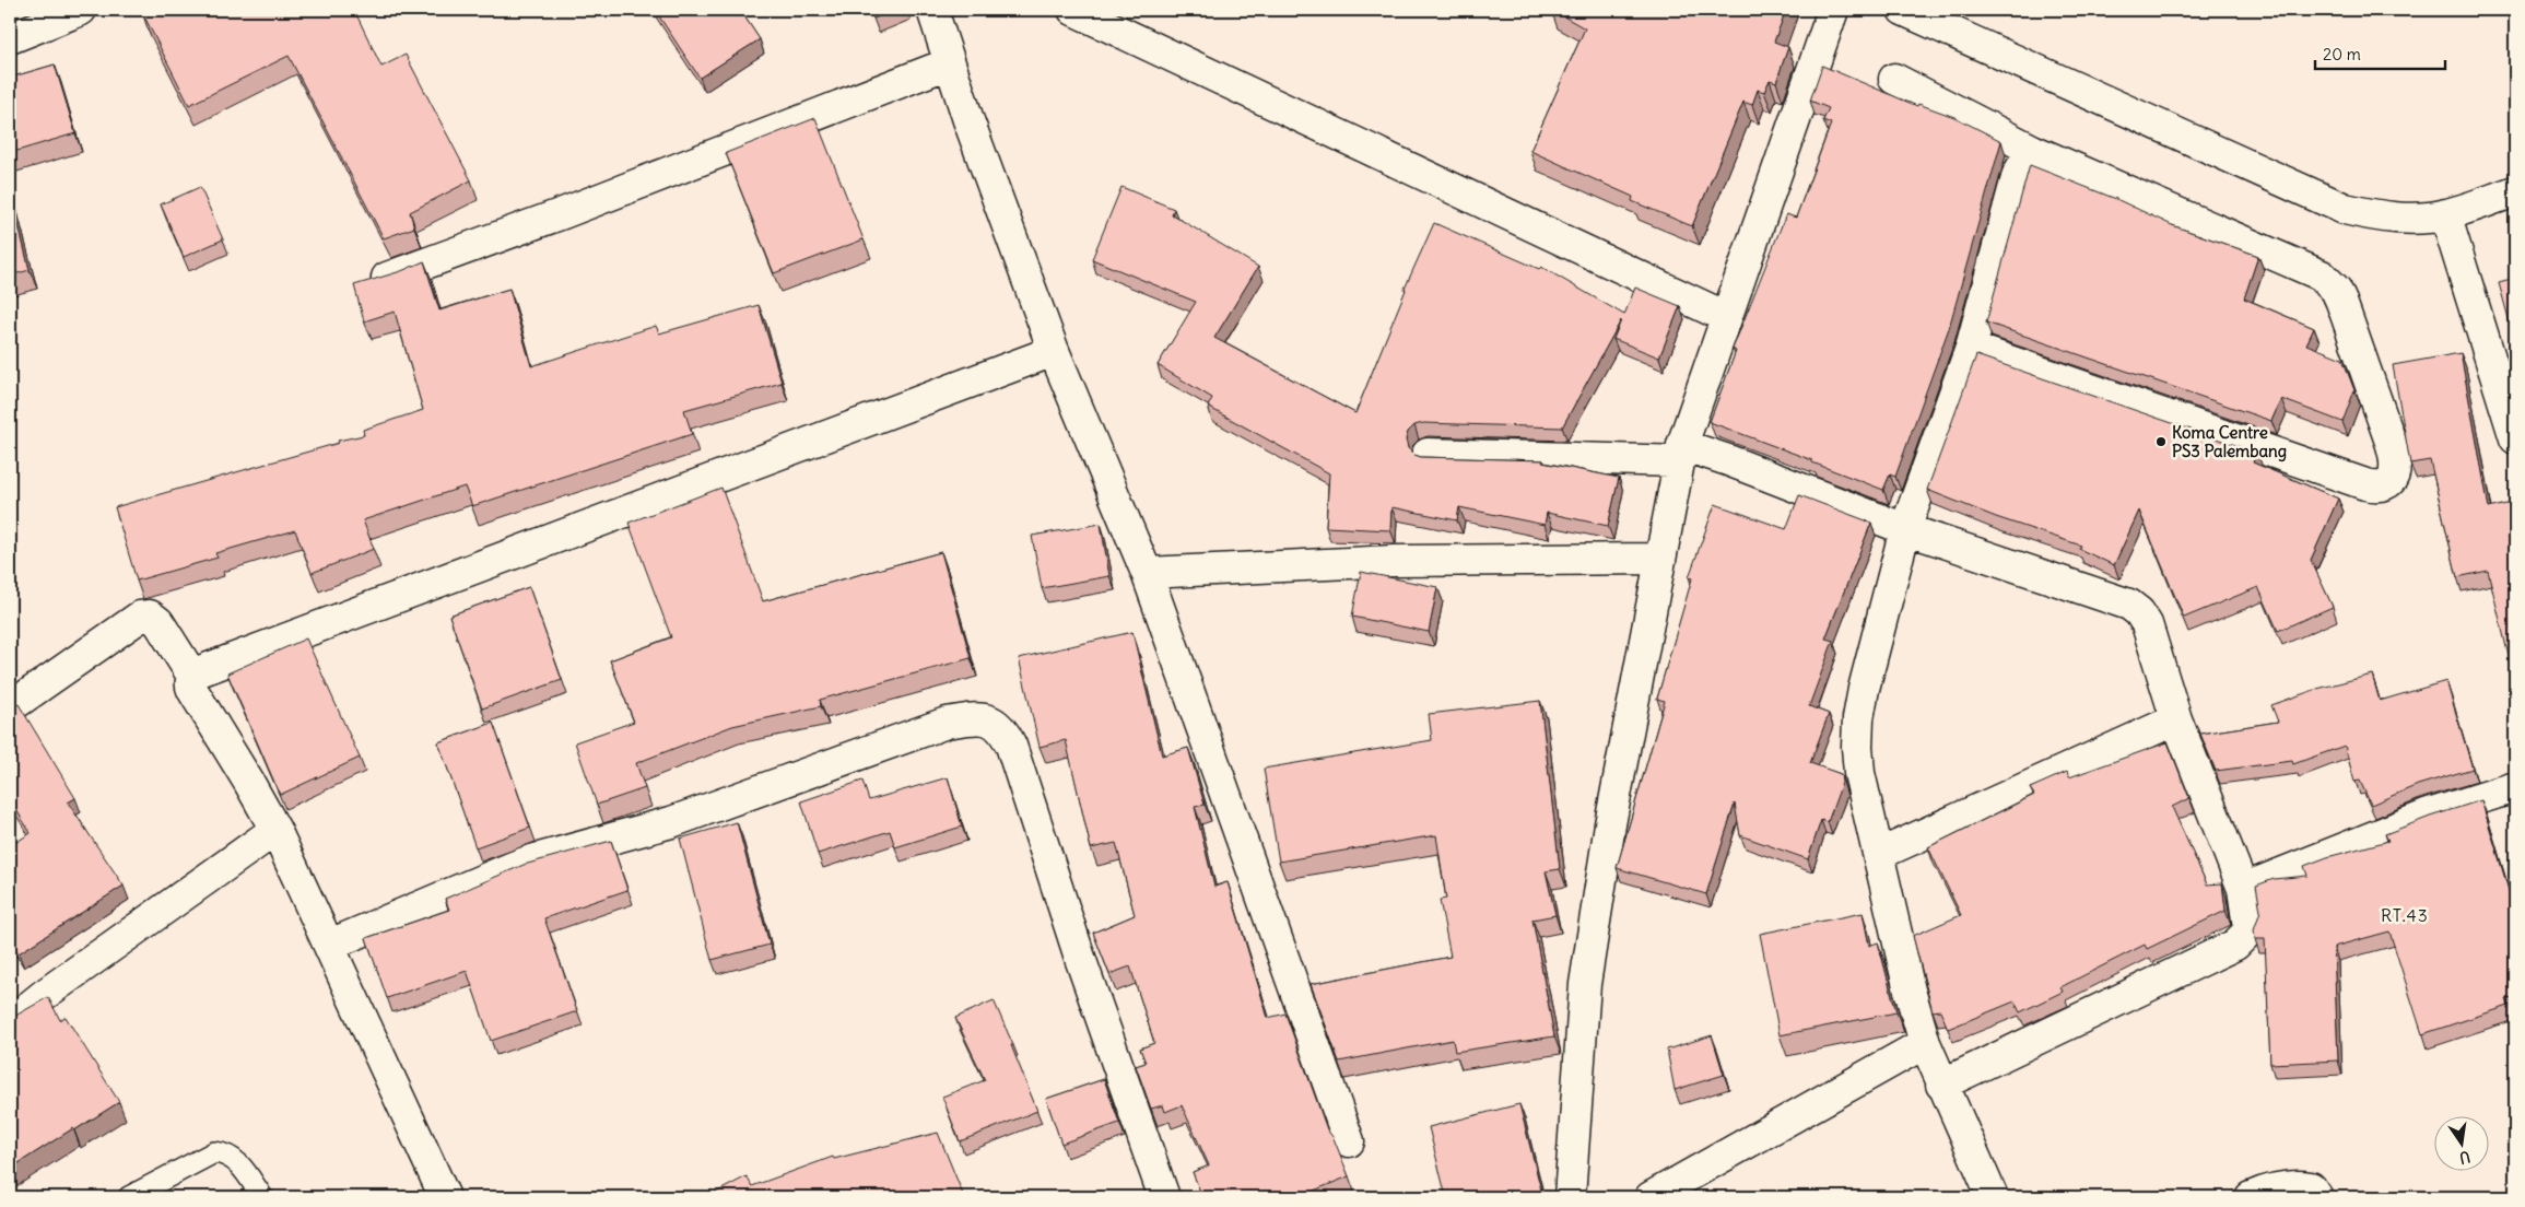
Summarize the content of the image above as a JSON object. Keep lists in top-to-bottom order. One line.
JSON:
{"districts":["RT.43"],"places":["Koma Centre PS3 Palembang"],"scale_bar":"20 m","north":"bottom"}
